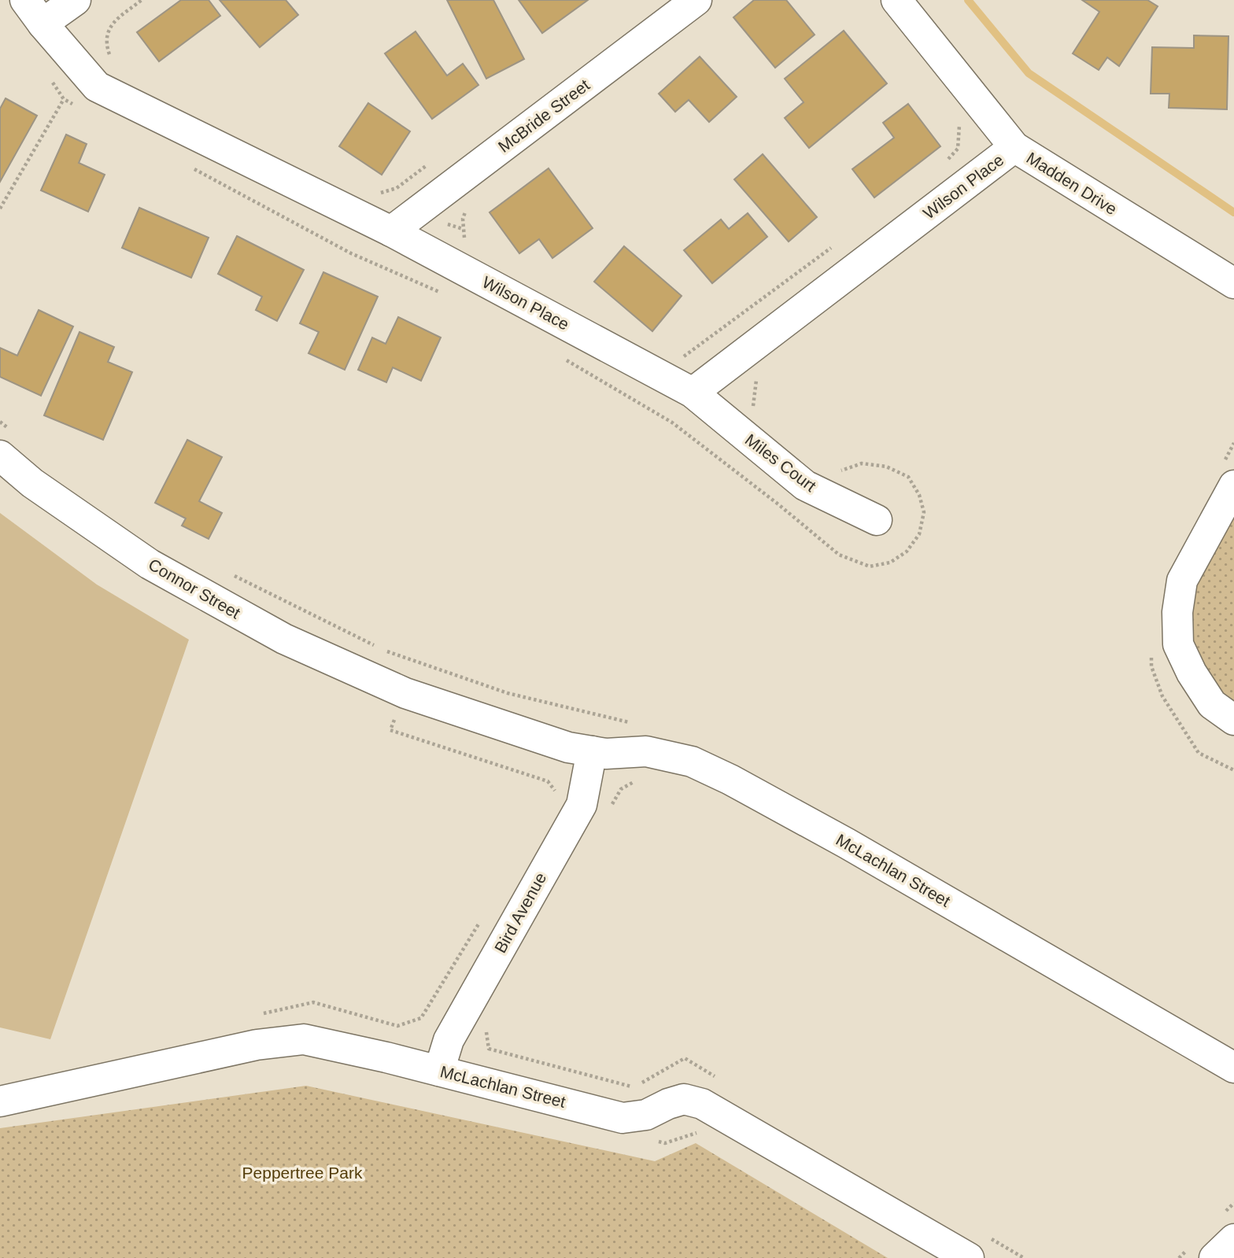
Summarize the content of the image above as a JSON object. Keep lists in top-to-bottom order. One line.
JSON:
{"streets":{"street":["McBride Street","Madden Drive","Wilson Place","Miles Court","Connor Street","McLachlan Street","Bird Avenue"]},"crossings":[["McBride Street","Wilson Place"],["Madden Drive","Wilson Place"],["Wilson Place","Miles Court"],["Connor Street","McLachlan Street"],["McLachlan Street","Bird Avenue"]],"parks":["Peppertree Park"]}
